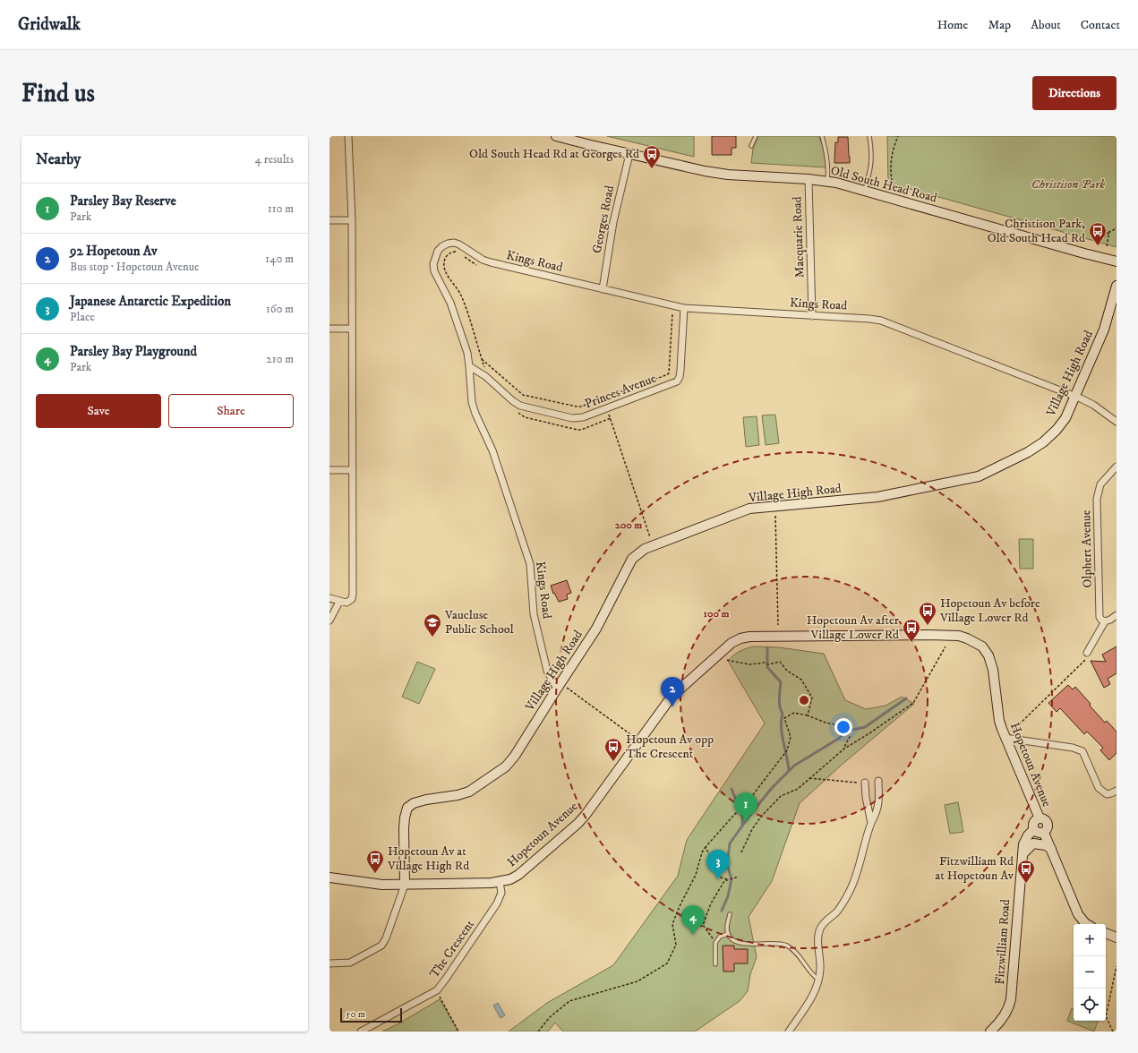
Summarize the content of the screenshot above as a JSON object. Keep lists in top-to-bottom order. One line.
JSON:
{"streets":{"street":["Old South Head Road","Georges Road","Macquarie Road","Kings Road","Village High Road","Princes Avenue","Olphert Avenue","Hopetoun Avenue","Fitzwilliam Road","The Crescent"]},"crossings":[["Old South Head Road","Georges Road"],["Old South Head Road","Macquarie Road"],["Georges Road","Kings Road"],["Macquarie Road","Kings Road"],["Kings Road","Village High Road"],["Kings Road","Princes Avenue"],["Village High Road","Hopetoun Avenue"],["Hopetoun Avenue","Fitzwilliam Road"],["Hopetoun Avenue","The Crescent"]],"parks":["Christison Park"],"places":{"bus stop":["Old South Head Rd at Georges Rd","Christison Park, Old South Head Rd","Hopetoun Av before Village Lower Rd","Hopetoun Av after Village Lower Rd","Hopetoun Av opp The Crescent","Hopetoun Av at Village High Rd","Fitzwilliam Rd at Hopetoun Av"],"school or university":["Vaucluse Public School"]},"scale_bar":"50 m","page":{"header":"Gridwalk","nav":["Home","Map","About","Contact"],"buttons":["Directions",["Save","Share"]],"title":"Find us","heading":["Nearby","4 results"],"list":[{"mark":"1","name":"Parsley Bay Reserve","note":"Park","value":"110 m"},{"mark":"2","name":"92 Hopetoun Av","note":"Bus stop · Hopetoun Avenue","value":"140 m"},{"mark":"3","name":"Japanese Antarctic Expedition","note":"Place","value":"160 m"},{"mark":"4","name":"Parsley Bay Playground","note":"Park","value":"210 m"}],"pins":["2","1","3","4"],"map_buttons":["+","−"],"scale":"50 m"},"rings":["200 m","100 m"]}
